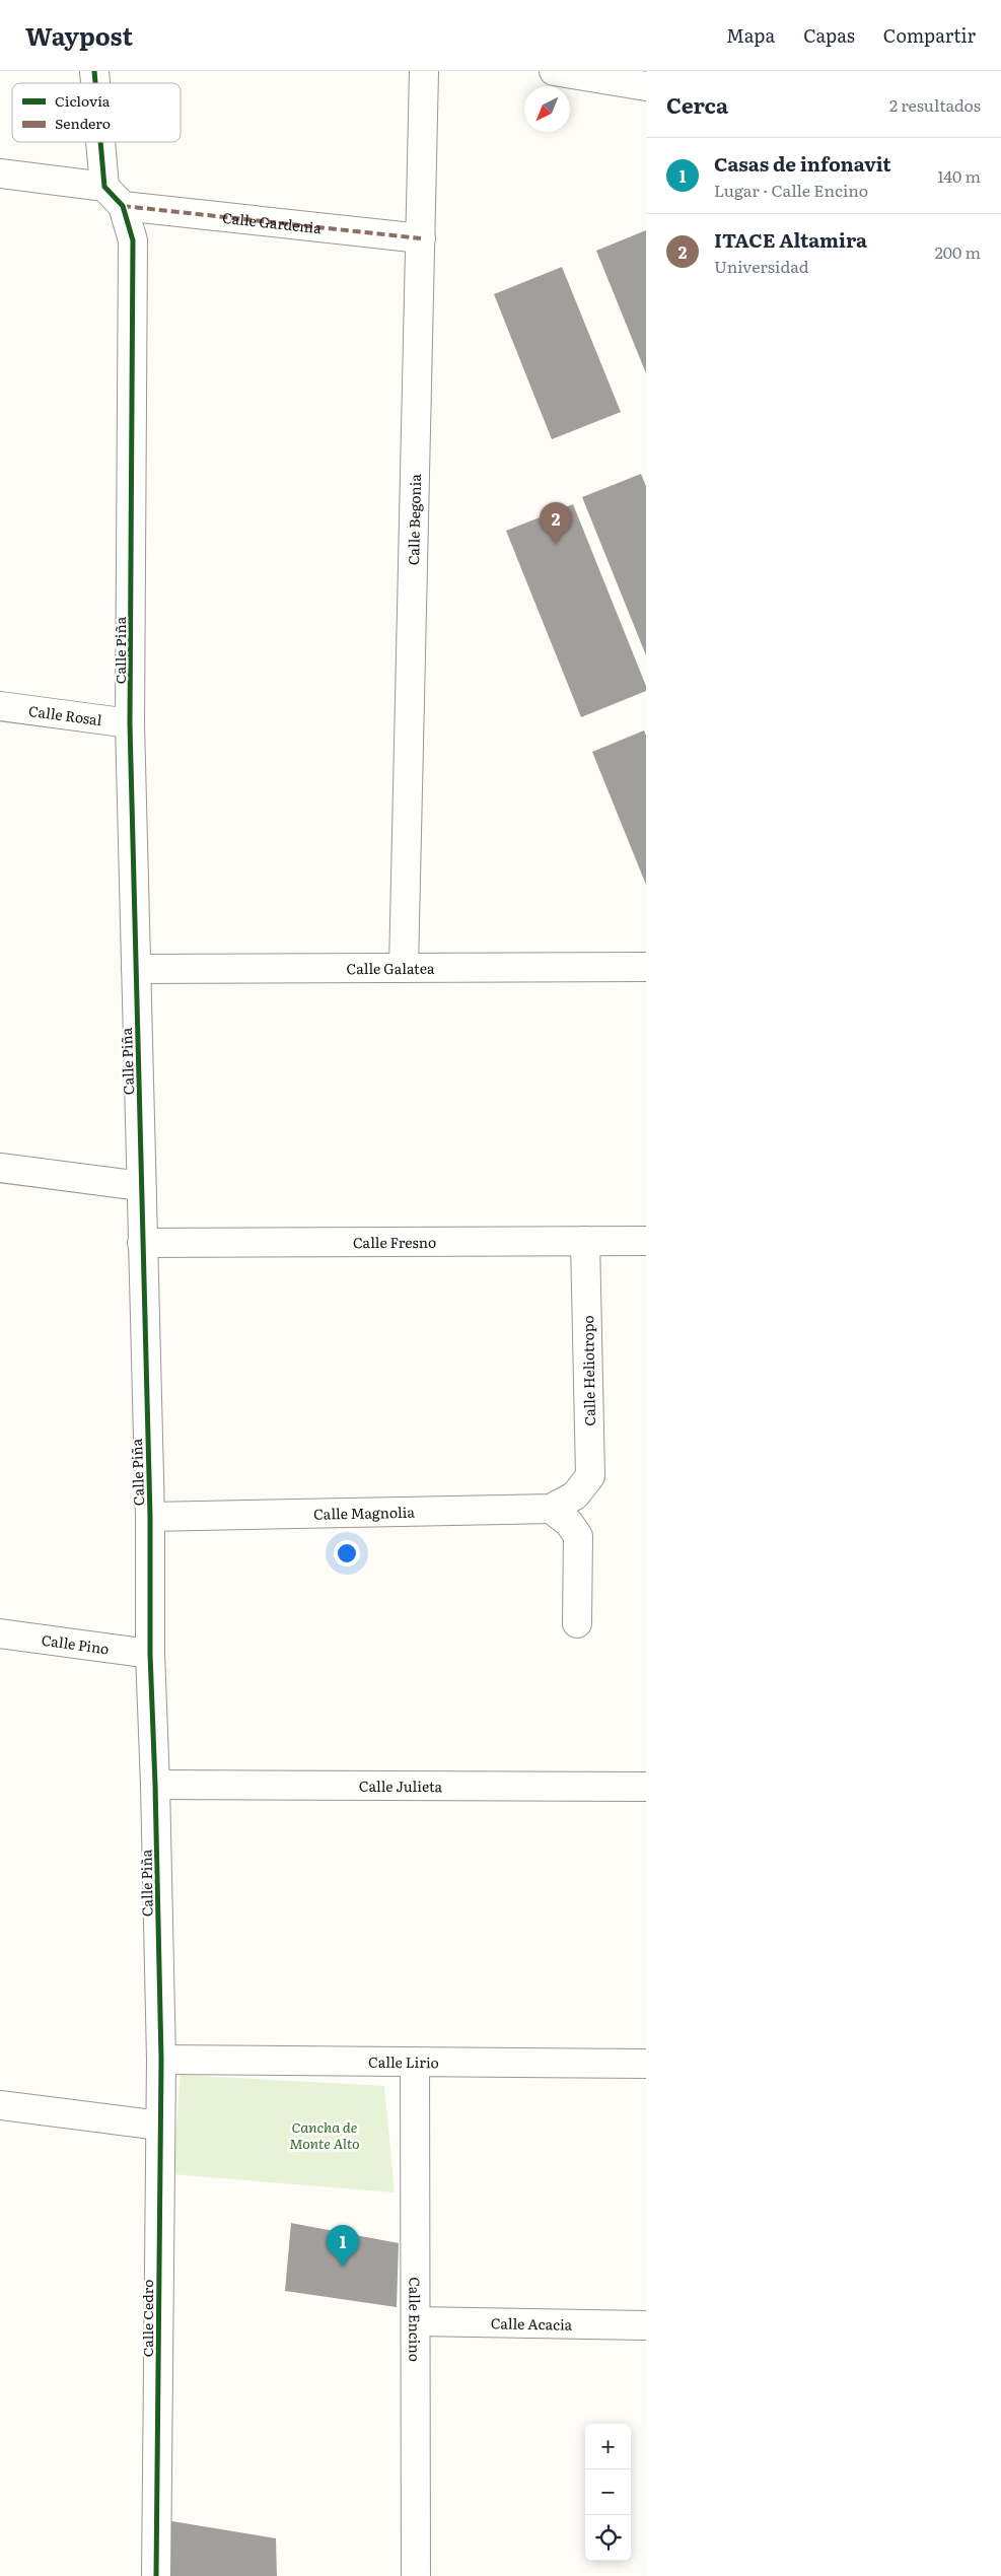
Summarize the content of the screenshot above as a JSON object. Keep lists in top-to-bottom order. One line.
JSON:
{"streets":{"street":["Calle Gardenia","Calle Begonia","Calle Piña","Calle Rosal","Calle Galatea","Calle Fresno","Calle Heliotropo","Calle Magnolia","Calle Pino","Calle Julieta","Calle Lirio","Calle Cedro","Calle Encino","Calle Acacia"]},"crossings":[["Calle Gardenia","Calle Begonia"],["Calle Gardenia","Calle Piña"],["Calle Begonia","Calle Galatea"],["Calle Piña","Calle Rosal"],["Calle Piña","Calle Galatea"],["Calle Piña","Calle Fresno"],["Calle Piña","Calle Magnolia"],["Calle Piña","Calle Pino"],["Calle Piña","Calle Julieta"],["Calle Piña","Calle Lirio"],["Calle Piña","Calle Cedro"],["Calle Fresno","Calle Heliotropo"],["Calle Heliotropo","Calle Magnolia"],["Calle Lirio","Calle Cedro"],["Calle Lirio","Calle Encino"],["Calle Encino","Calle Acacia"]],"parks":["Cancha de Monte Alto"],"legend":["Ciclovía","Sendero"],"north":"bottom left","page":{"header":"Waypost","nav":["Mapa","Capas","Compartir"],"heading":["Cerca","2 resultados"],"list":[{"mark":"1","name":"Casas de infonavit","note":"Lugar · Calle Encino","value":"140 m"},{"mark":"2","name":"ITACE Altamira","note":"Universidad","value":"200 m"}],"pins":["2","1"],"map_buttons":["+","−"]}}
